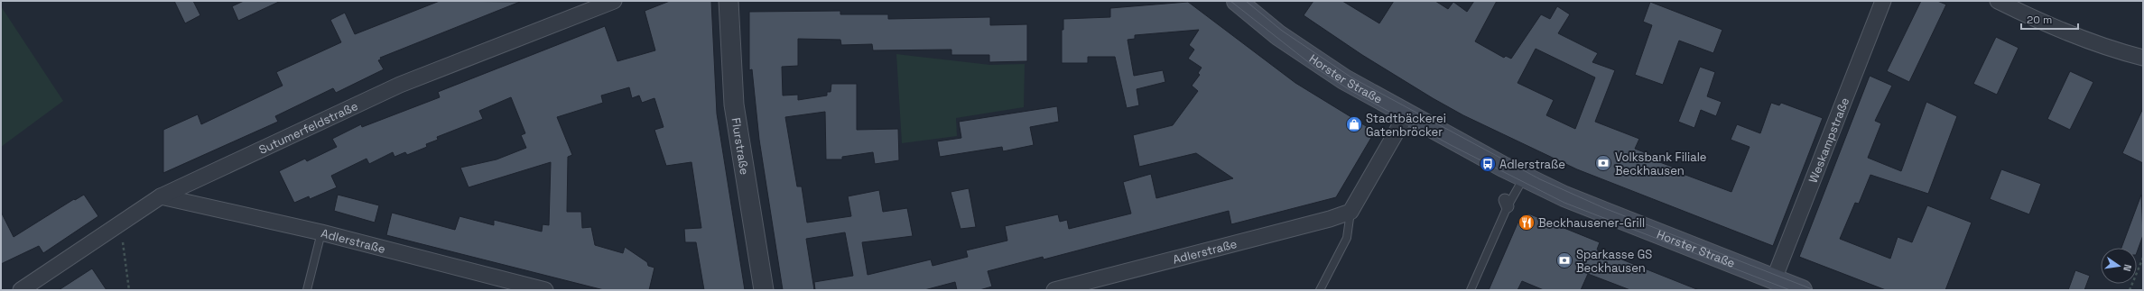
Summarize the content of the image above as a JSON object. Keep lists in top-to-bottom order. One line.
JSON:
{"streets":{"main road":["Horster Straße"],"street":["Sutumerfeldstraße","Weskampstraße","Flurstraße","Adlerstraße"]},"crossings":[["Horster Straße","Weskampstraße"],["Sutumerfeldstraße","Adlerstraße"]],"places":{"shop":["Stadtbäckerei Gatenbröcker"],"bank":["Volksbank Filiale Beckhausen","Sparkasse GS Beckhausen"],"bus stop":["Adlerstraße"],"restaurant":["Beckhausener-Grill"]},"scale_bar":"20 m","north":"right"}
